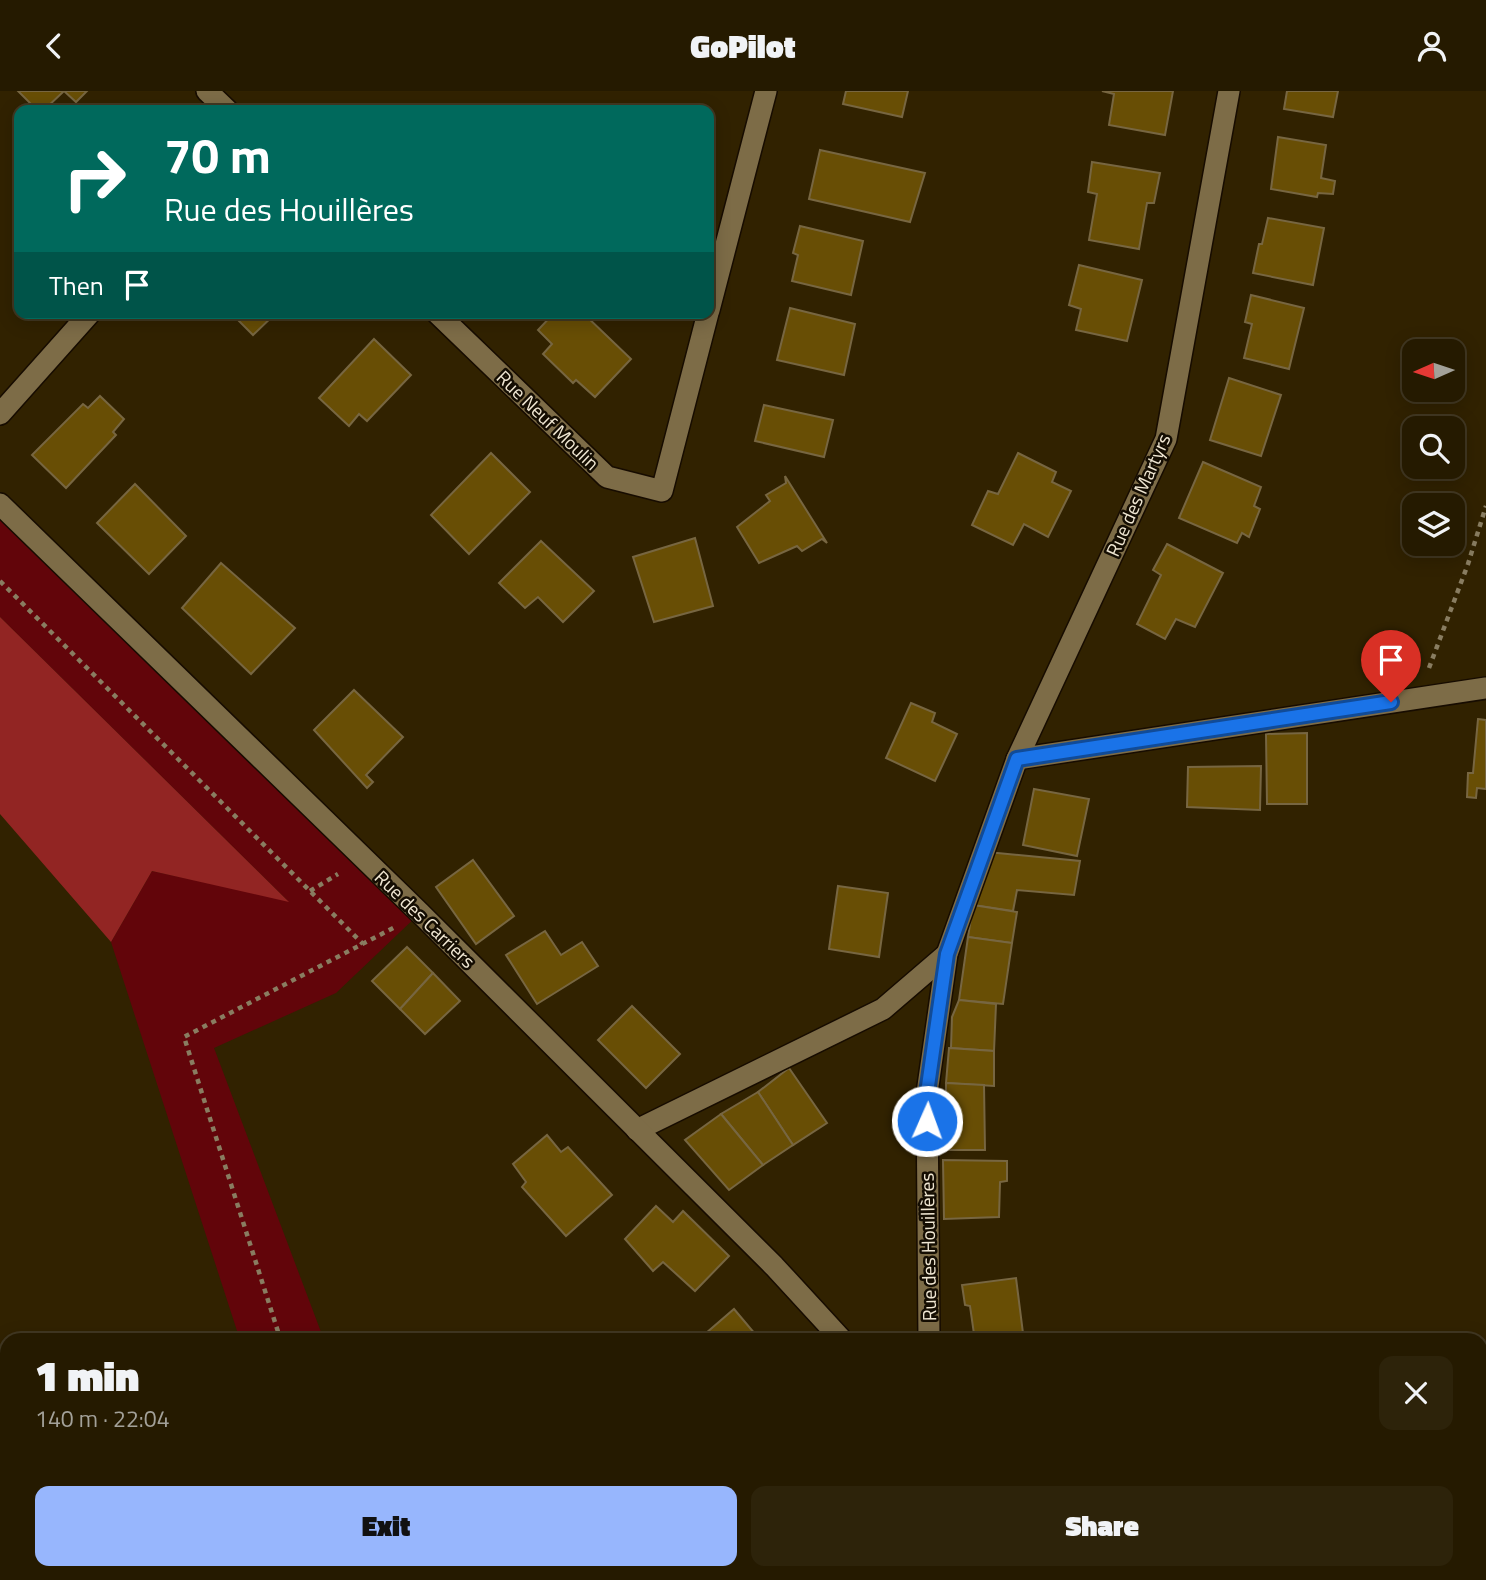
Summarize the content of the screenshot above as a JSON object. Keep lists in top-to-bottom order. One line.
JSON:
{"streets":{"street":["Rue Neuf Moulin","Rue des Martyrs","Rue des Carriers","Rue des Houillères"]},"crossings":[["Rue des Martyrs","Rue des Houillères"]],"north":"left","page":{"header":"GoPilot","turn":["70 m","Rue des Houillères"],"then":"Then","heading":["1 min","140 m · 22:04"],"buttons":["Exit","Share"]}}
